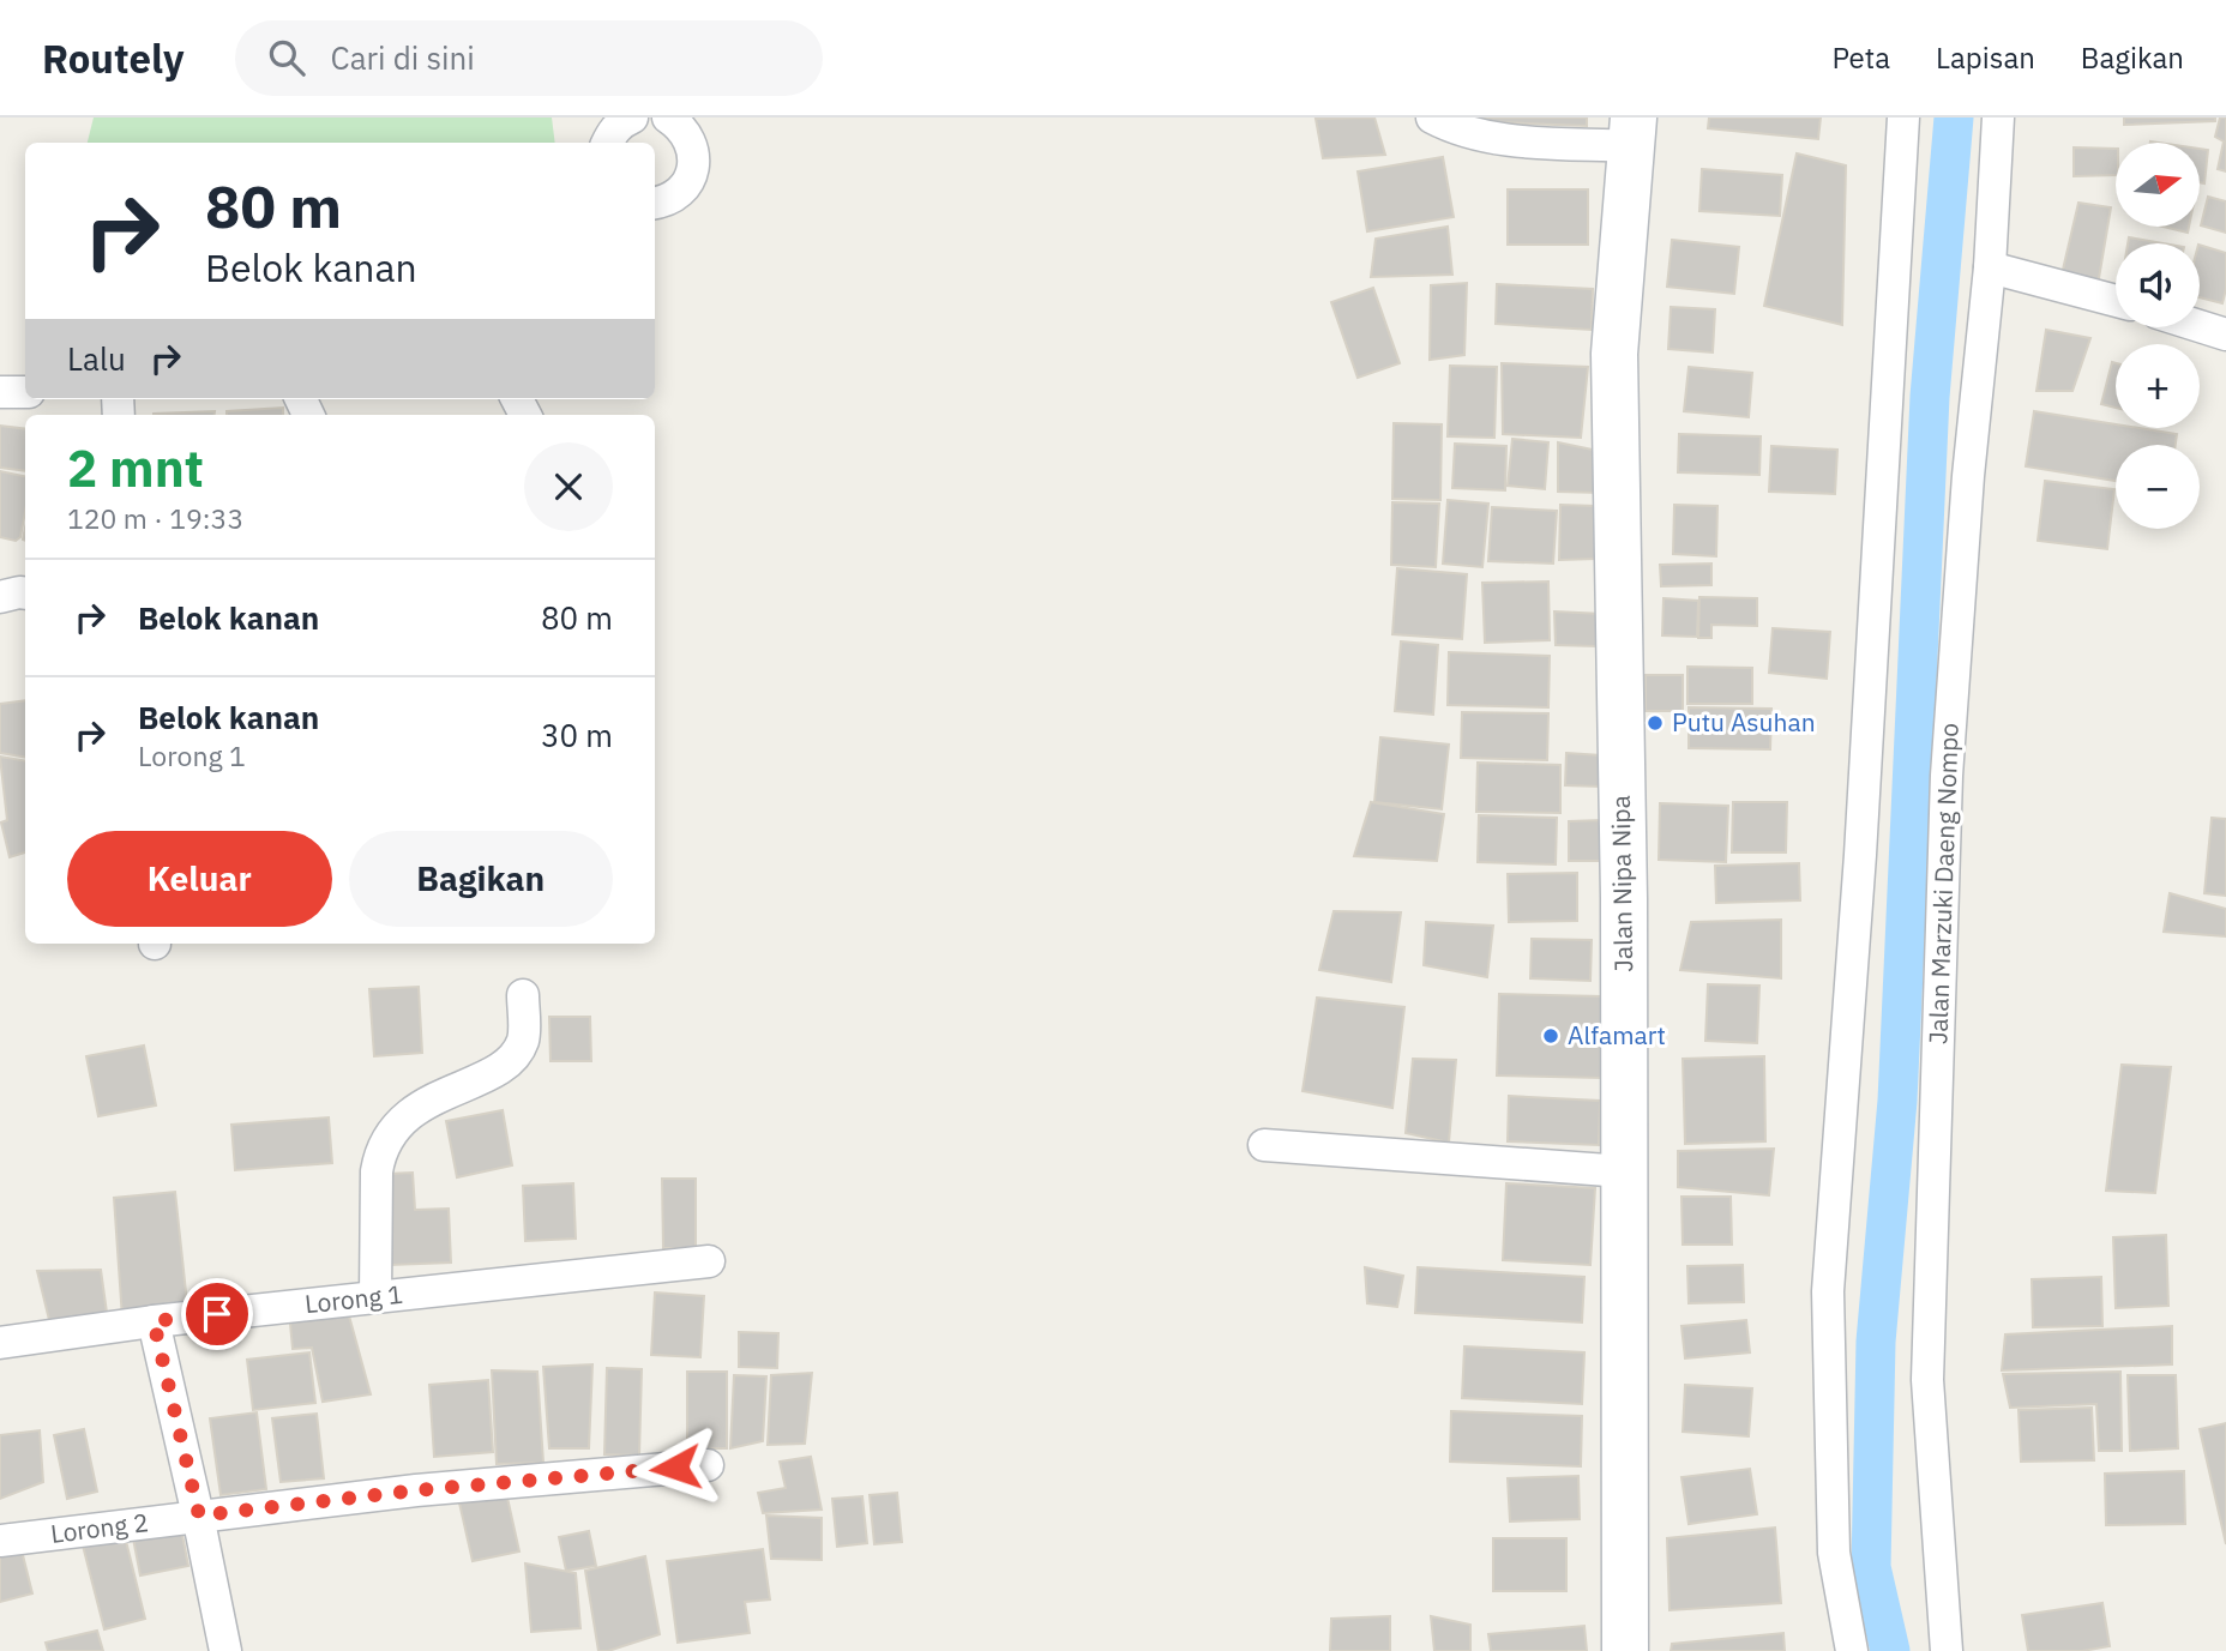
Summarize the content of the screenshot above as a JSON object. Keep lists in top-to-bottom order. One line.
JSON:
{"streets":{"street":["Jalan Nipa Nipa","Jalan Marzuki Daeng Nompo","Lorong 1","Lorong 2"]},"places":["Putu Asuhan","Alfamart"],"north":"right","page":{"header":"Routely","search":"Cari di sini","nav":["Peta","Lapisan","Bagikan"],"map_buttons":["+","−"],"turn":["80 m","Belok kanan"],"then":"Lalu","heading":["2 mnt","120 m · 19:33"],"list":[{"name":"Belok kanan","value":"80 m"},{"name":"Belok kanan","note":"Lorong 1","value":"30 m"}],"buttons":["Keluar","Bagikan"]}}
